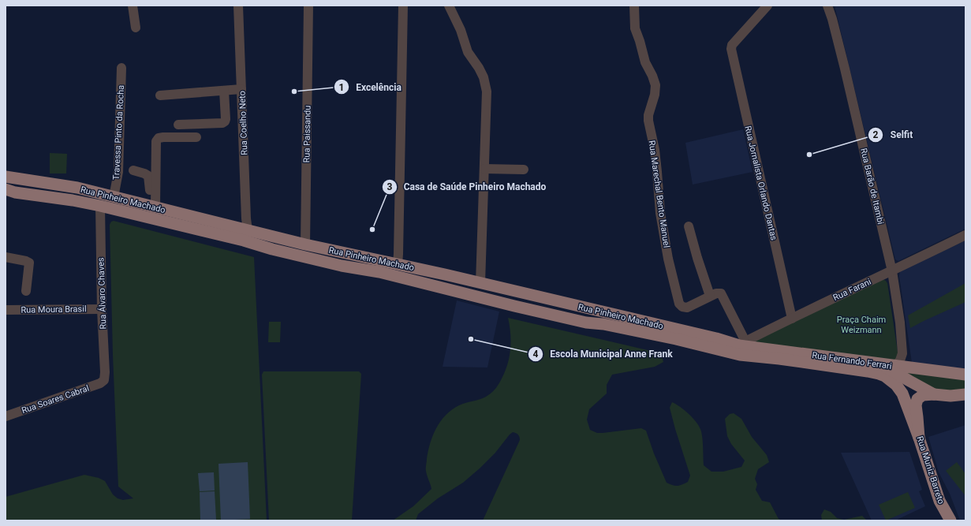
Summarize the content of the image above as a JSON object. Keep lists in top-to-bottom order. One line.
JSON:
{"streets":{"main road":["Rua Pinheiro Machado","Rua Fernando Ferrari","Rua Muniz Barreto"],"street":["Rua Coelho Neto","Travessa Pinto da Rocha","Rua Paissandu","Rua Jornalista Orlando Dantas","Rua Barão de Itambi","Rua Marechal Bento Manuel","Rua Farani","Rua Álvaro Chaves","Rua Moura Brasil","Rua Soares Cabral"]},"crossings":[["Rua Coelho Neto","Rua Pinheiro Machado"],["Travessa Pinto da Rocha","Rua Pinheiro Machado"],["Rua Paissandu","Rua Pinheiro Machado"],["Rua Jornalista Orlando Dantas","Rua Farani"],["Rua Barão de Itambi","Rua Farani"],["Rua Barão de Itambi","Rua Fernando Ferrari"],["Rua Pinheiro Machado","Rua Farani"],["Rua Pinheiro Machado","Rua Álvaro Chaves"],["Rua Pinheiro Machado","Rua Fernando Ferrari"],["Rua Farani","Rua Fernando Ferrari"],["Rua Álvaro Chaves","Rua Moura Brasil"],["Rua Álvaro Chaves","Rua Soares Cabral"],["Rua Fernando Ferrari","Rua Muniz Barreto"]],"parks":["Praça Chaim Weizmann"],"places":["Excelência","Selfit","Casa de Saúde Pinheiro Machado","Escola Municipal Anne Frank"]}
